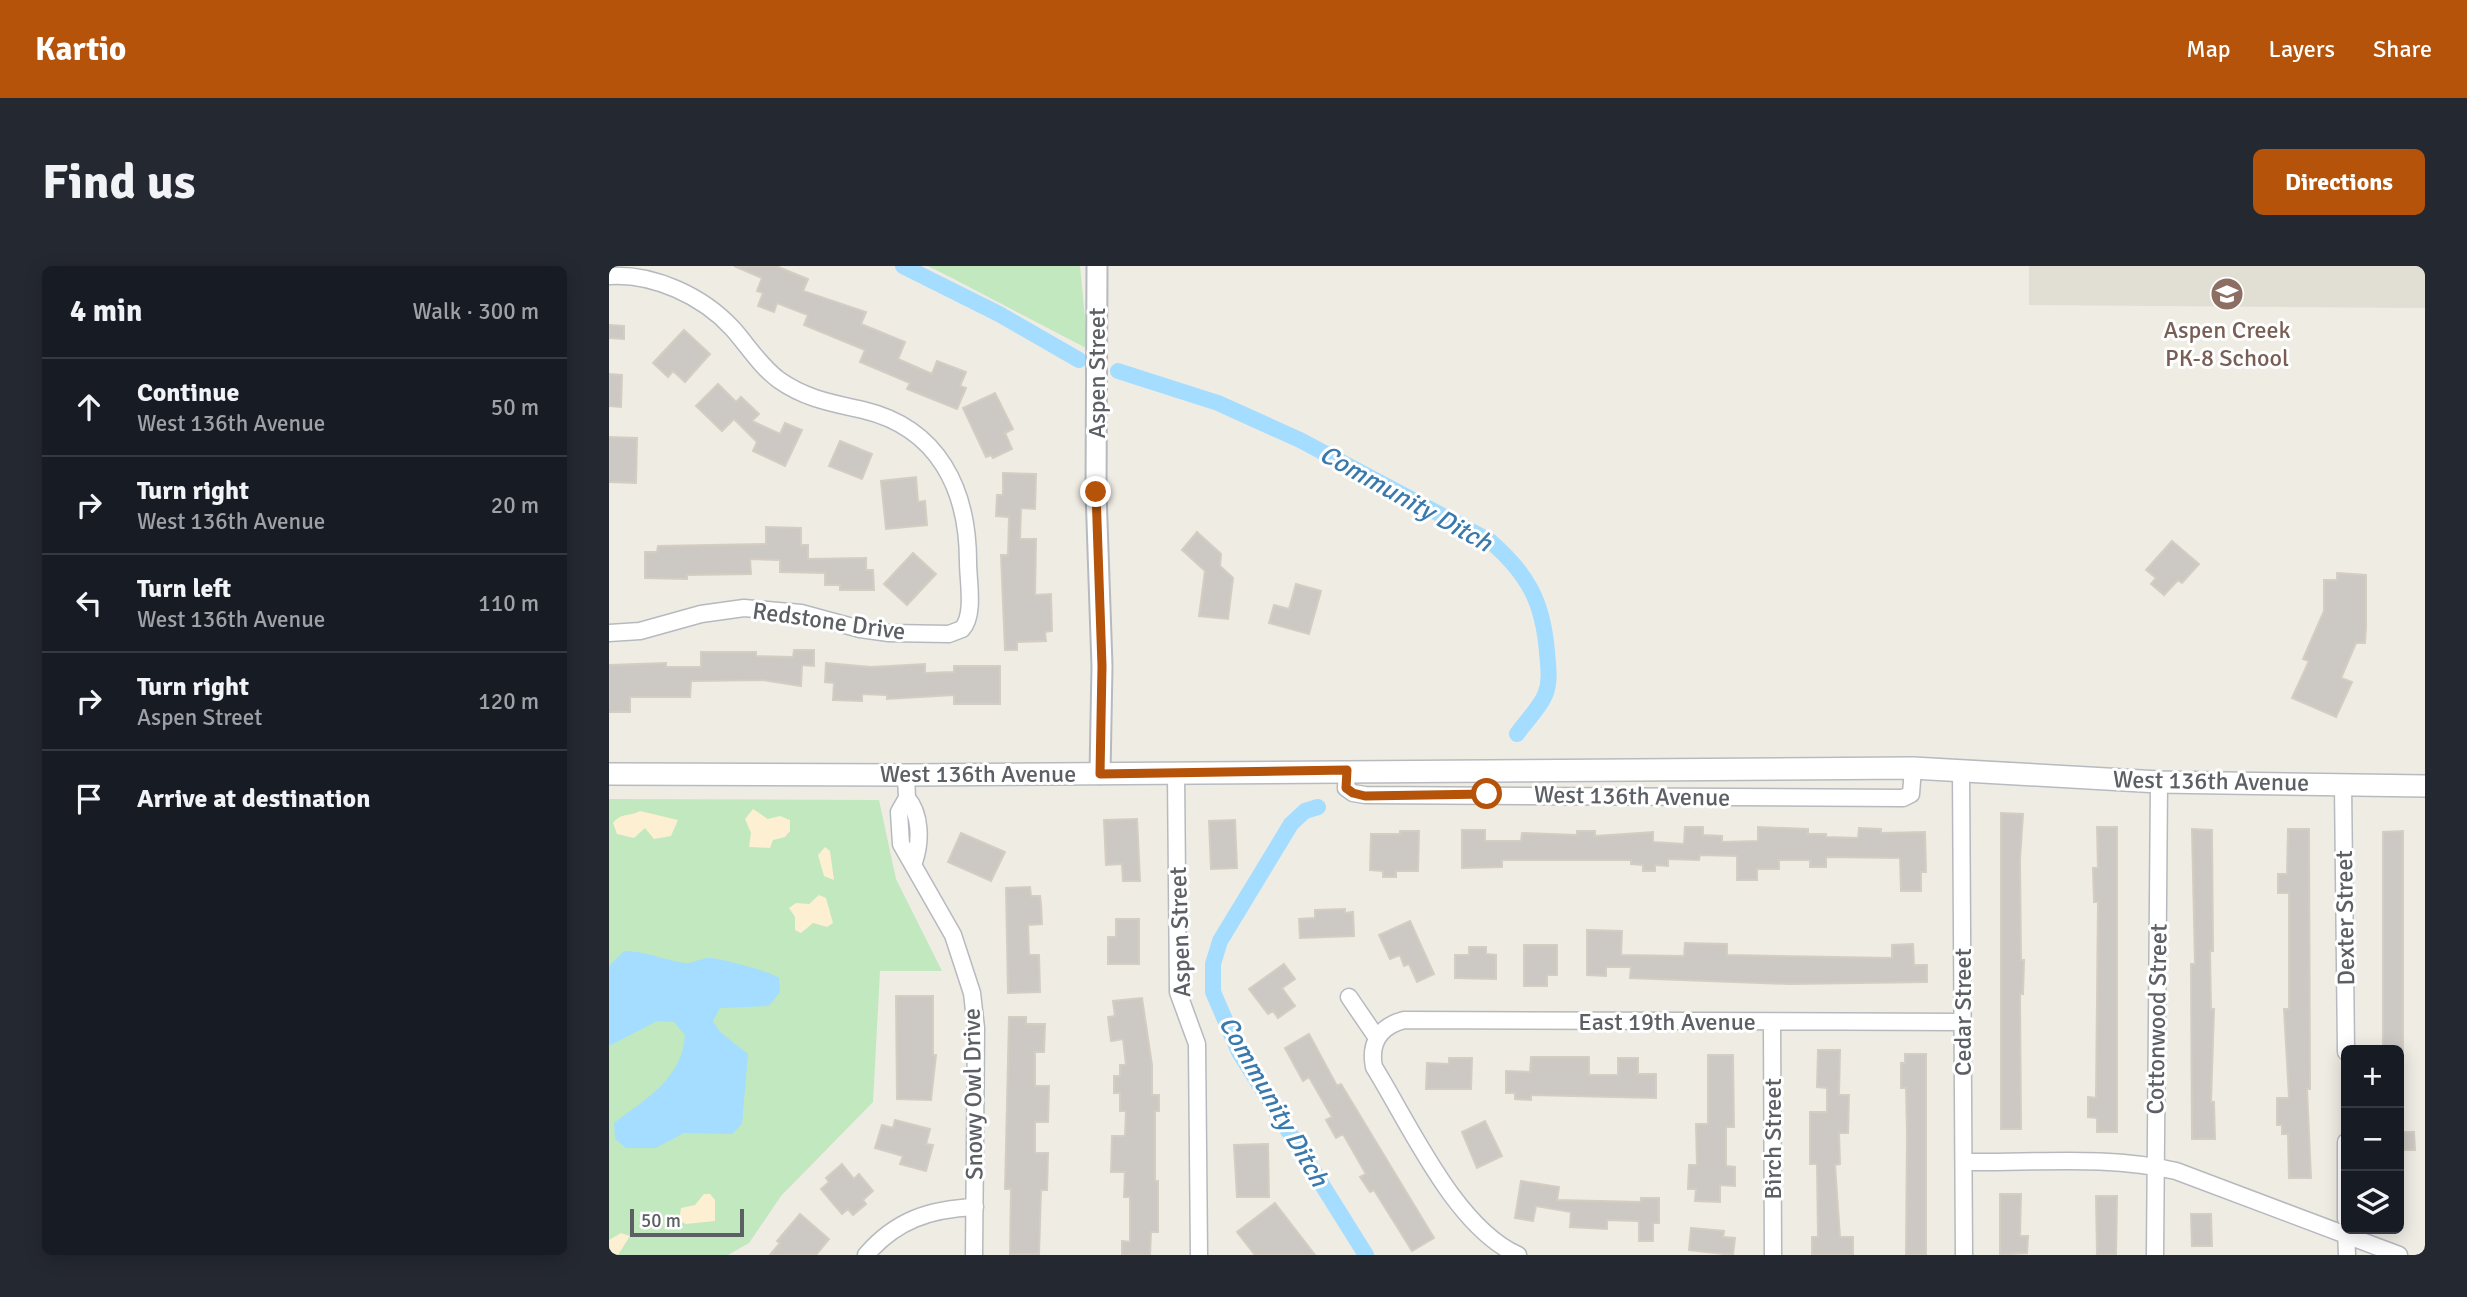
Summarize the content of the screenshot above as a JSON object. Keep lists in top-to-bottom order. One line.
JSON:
{"streets":{"main road":["West 136th Avenue"],"street":["Aspen Street","Redstone Drive","Dexter Street","Cedar Street","Cottonwood Street","East 19th Avenue","Snowy Owl Drive","Birch Street"]},"crossings":[["Aspen Street","West 136th Avenue"],["West 136th Avenue","Dexter Street"],["West 136th Avenue","Cedar Street"],["West 136th Avenue","Cottonwood Street"],["West 136th Avenue","Snowy Owl Drive"],["Cedar Street","East 19th Avenue"],["East 19th Avenue","Birch Street"]],"water":["Community Ditch"],"places":{"school or university":["Aspen Creek PK-8 School"]},"scale_bar":"50 m","page":{"header":"Kartio","nav":["Map","Layers","Share"],"buttons":"Directions","title":"Find us","heading":["4 min","Walk · 300 m"],"list":[["Continue","West 136th Avenue","50 m"],["Turn right","West 136th Avenue","20 m"],["Turn left","West 136th Avenue","110 m"],["Turn right","Aspen Street","120 m"],"Arrive at destination"],"map_buttons":["+","−"],"scale":"50 m"}}
